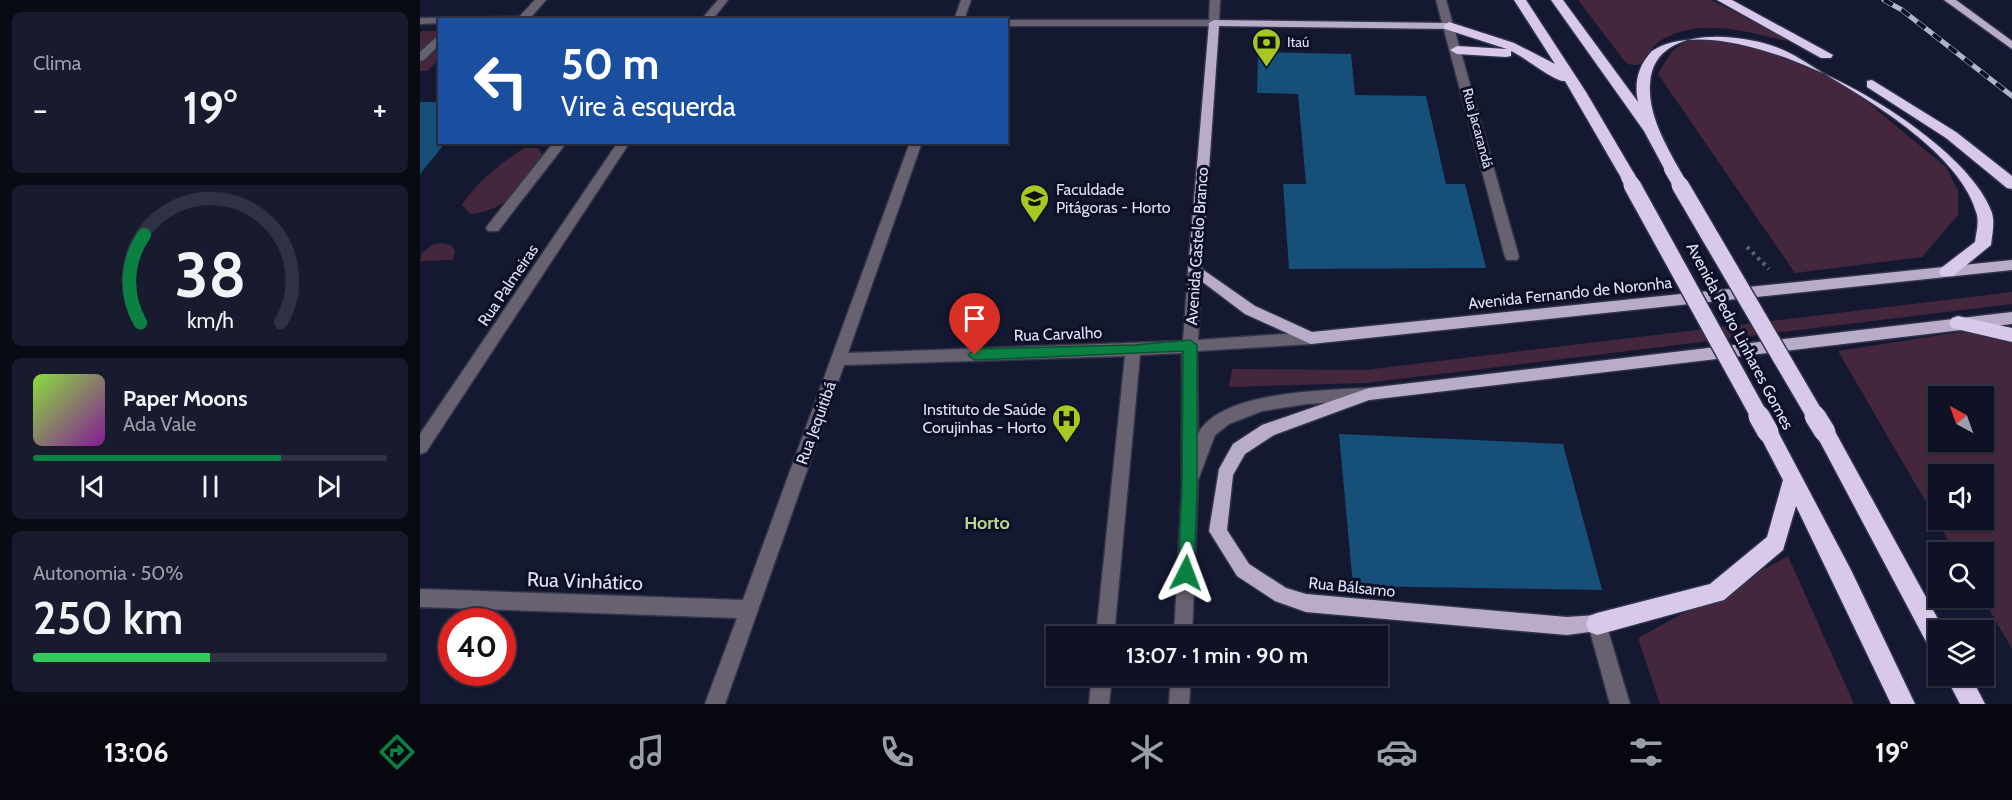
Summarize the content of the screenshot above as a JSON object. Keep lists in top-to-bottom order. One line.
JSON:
{"streets":{"highway":["Avenida Pedro Linhares Gomes"],"main road":["Avenida Castelo Branco","Avenida Fernando de Noronha","Rua Bálsamo"],"street":["Rua Jacarandá","Rua Palmeiras","Rua Carvalho","Rua Jequitibá","Rua Vinhático"]},"crossings":[["Avenida Castelo Branco","Rua Carvalho"],["Avenida Fernando de Noronha","Rua Carvalho"],["Rua Carvalho","Rua Jequitibá"],["Rua Jequitibá","Rua Vinhático"]],"districts":["Horto"],"places":{"bank":["Itaú"],"school or university":["Faculdade Pitágoras - Horto"],"hospital":["Instituto de Saúde Corujinhas - Horto"]},"north":"top left","page":{"tile":["Clima",["Autonomia · 50%","250 km"]],"turn":["50 m","Vire à esquerda"],"heat":["−","19°","+"],"song":["Paper Moons","Ada Vale"],"limit":"40","trip":"13:07 · 1 min · 90 m","tabs":["13:06","19°"],"gauge":["38","km/h"]}}
